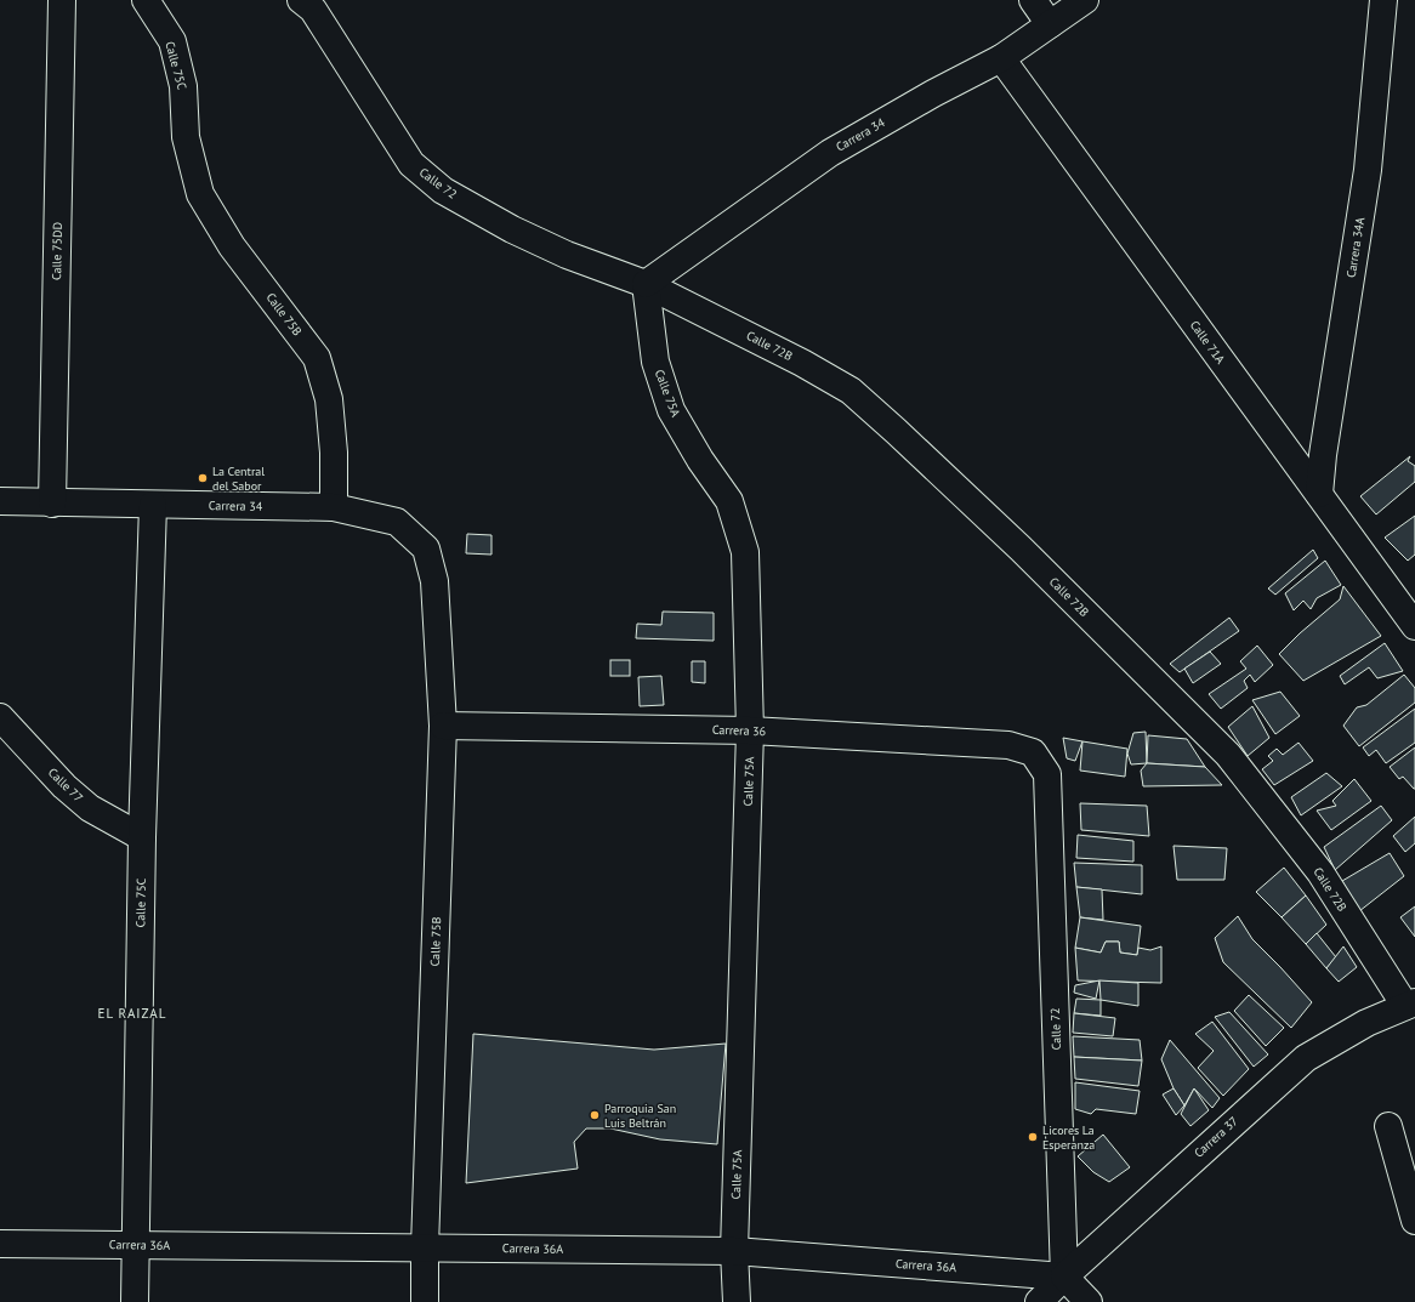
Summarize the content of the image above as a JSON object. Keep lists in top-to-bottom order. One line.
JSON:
{"streets":{"street":["Calle 75C","Carrera 34","Calle 72","Carrera 34A","Calle 75DD","Calle 75B","Calle 71A","Calle 72B","Calle 75A","Carrera 36","Calle 77","Carrera 37","Carrera 36A"]},"crossings":[["Calle 75C","Carrera 34"],["Calle 75C","Calle 75B"],["Calle 75C","Calle 77"],["Calle 75C","Carrera 36A"],["Carrera 34","Calle 72"],["Carrera 34","Calle 75DD"],["Carrera 34","Calle 75B"],["Carrera 34","Calle 71A"],["Carrera 34","Calle 72B"],["Carrera 34","Calle 75A"],["Calle 72","Calle 72B"],["Calle 72","Calle 75A"],["Calle 72","Carrera 36"],["Calle 72","Carrera 37"],["Calle 72","Carrera 36A"],["Carrera 34A","Calle 71A"],["Calle 75B","Carrera 36"],["Calle 75B","Carrera 36A"],["Calle 72B","Calle 75A"],["Calle 72B","Carrera 37"],["Calle 75A","Carrera 36"],["Calle 75A","Carrera 36A"],["Carrera 37","Carrera 36A"]],"districts":["EL RAIZAL"],"places":["La Central del Sabor","Parroquia San Luis Beltrán","Licores La Esperanza"]}
